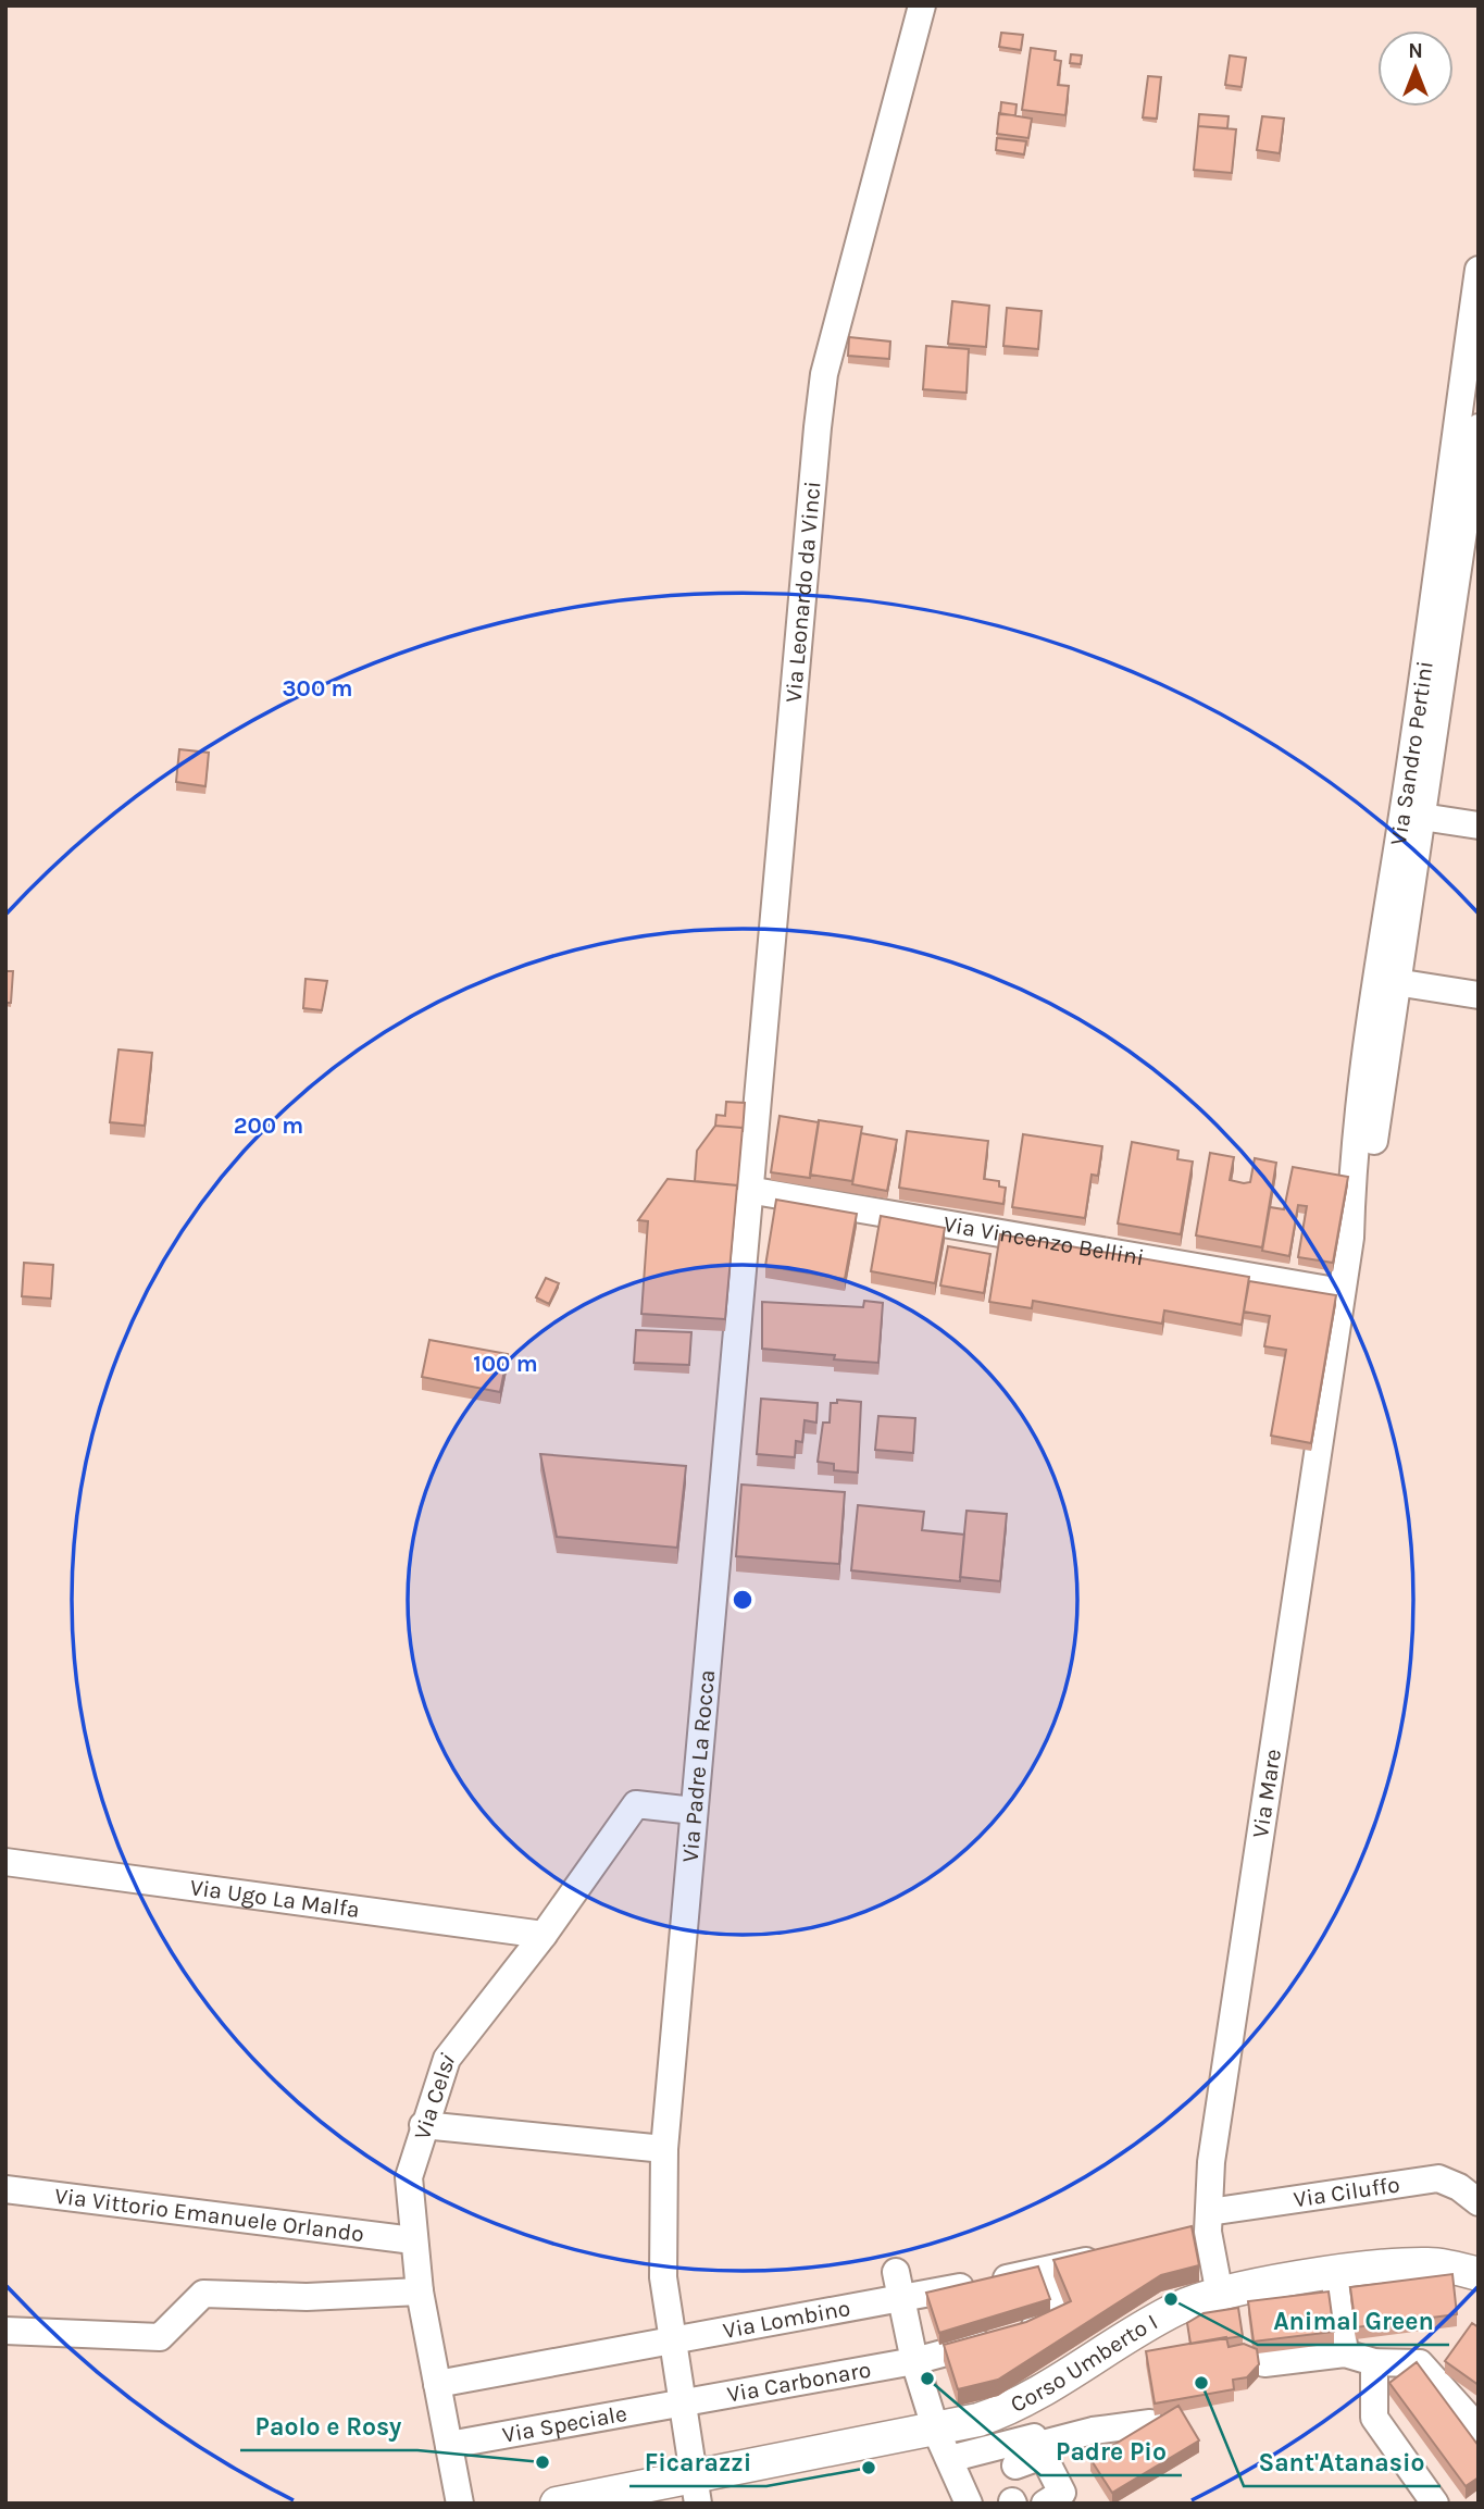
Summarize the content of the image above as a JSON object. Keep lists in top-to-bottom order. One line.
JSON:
{"streets":{"main road":["Corso Umberto I"],"street":["Via Leonardo da Vinci","Via Sandro Pertini","Via Vincenzo Bellini","Via Padre La Rocca","Via Mare","Via Ugo La Malfa","Via Celsi","Via Ciluffo","Via Vittorio Emanuele Orlando","Via Lombino","Via Carbonaro","Via Speciale"]},"crossings":[["Via Leonardo da Vinci","Via Vincenzo Bellini"],["Via Leonardo da Vinci","Via Padre La Rocca"],["Via Sandro Pertini","Via Vincenzo Bellini"],["Via Sandro Pertini","Via Mare"],["Via Vincenzo Bellini","Via Padre La Rocca"],["Via Vincenzo Bellini","Via Mare"],["Via Padre La Rocca","Via Celsi"],["Via Padre La Rocca","Via Lombino"],["Via Padre La Rocca","Corso Umberto I"],["Via Padre La Rocca","Via Carbonaro"],["Via Padre La Rocca","Via Speciale"],["Via Mare","Via Ciluffo"],["Via Mare","Corso Umberto I"],["Via Ugo La Malfa","Via Celsi"],["Via Celsi","Via Vittorio Emanuele Orlando"],["Via Celsi","Via Lombino"],["Via Celsi","Via Speciale"],["Via Lombino","Via Carbonaro"],["Via Carbonaro","Via Speciale"]],"places":["Animal Green","Padre Pio","Sant'Atanasio","Paolo e Rosy","Ficarazzi"],"north":"top","rings":["300 m","200 m","100 m"]}
